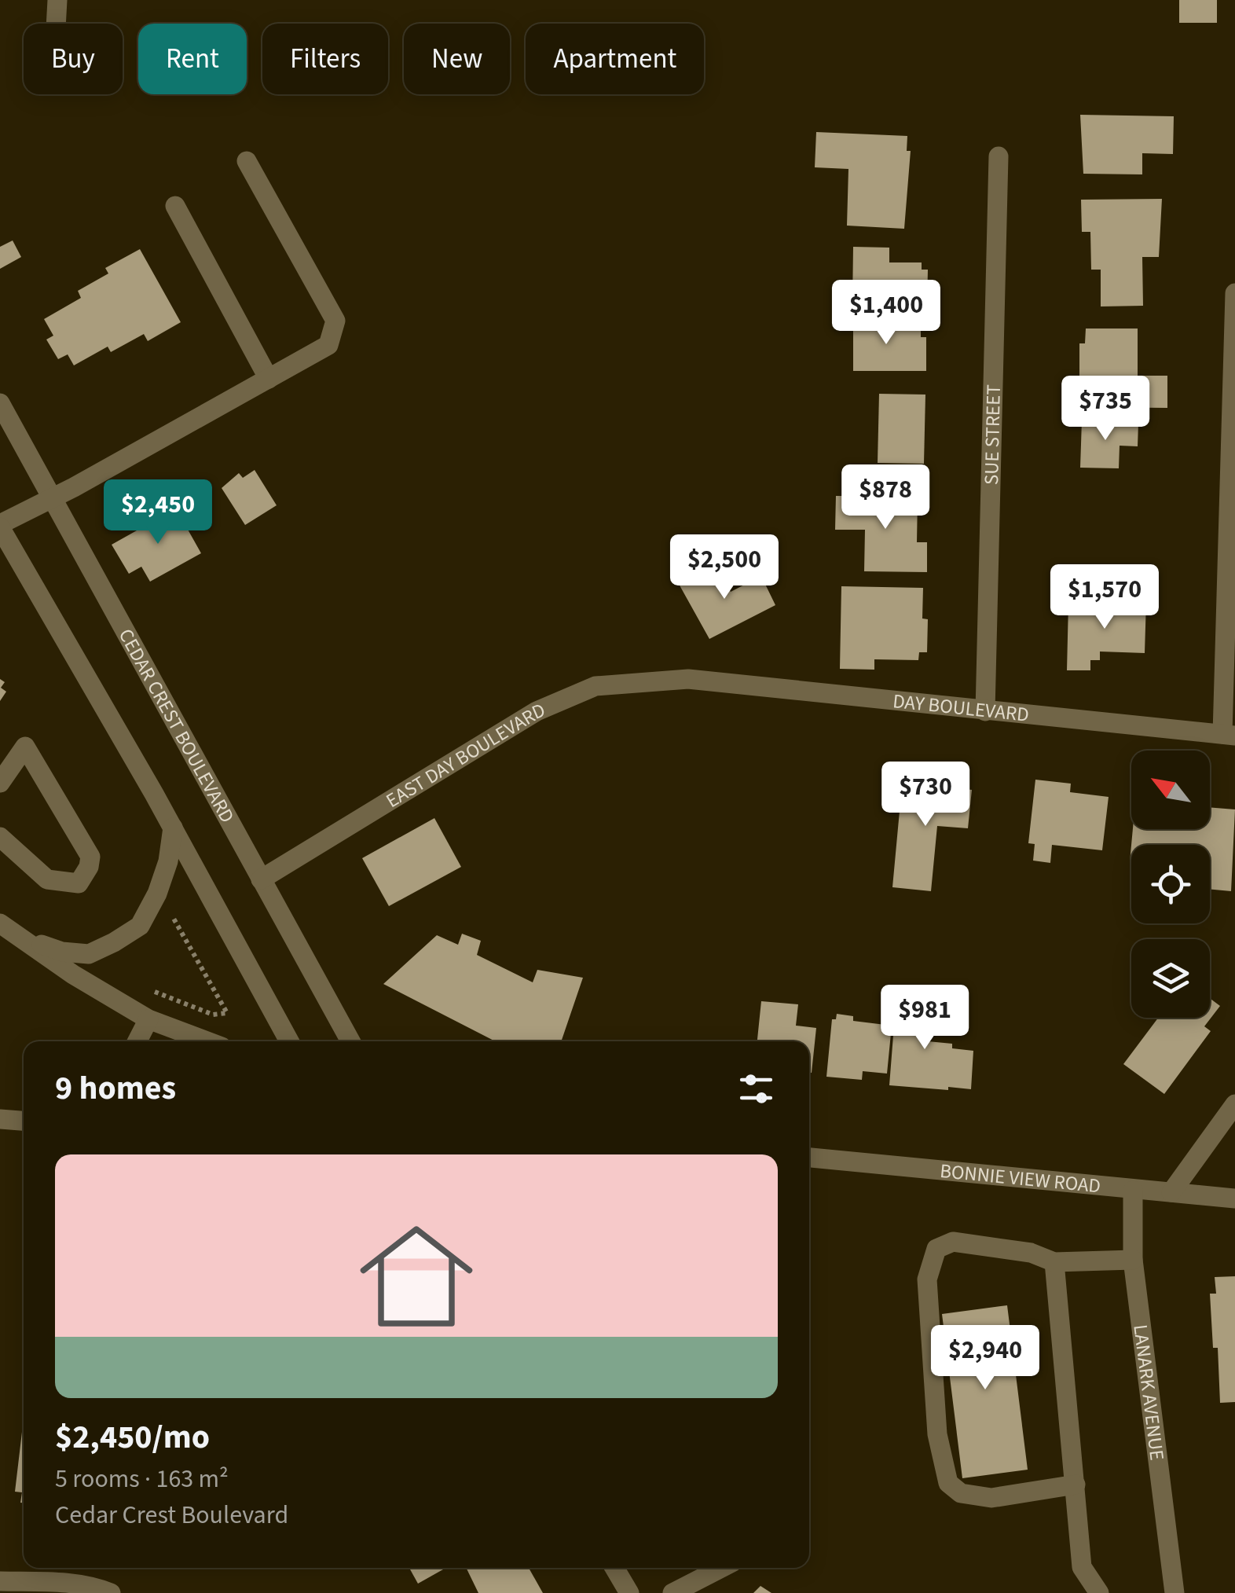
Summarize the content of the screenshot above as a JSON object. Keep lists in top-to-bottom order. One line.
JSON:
{"streets":{"street":["SUE STREET","DAY BOULEVARD","CEDAR CREST BOULEVARD","EAST DAY BOULEVARD","BONNIE VIEW ROAD","LANARK AVENUE"]},"crossings":[["SUE STREET","DAY BOULEVARD"],["DAY BOULEVARD","EAST DAY BOULEVARD"],["CEDAR CREST BOULEVARD","EAST DAY BOULEVARD"],["BONNIE VIEW ROAD","LANARK AVENUE"]],"north":"top left","page":{"chip":["Buy","Rent","Filters","New","Apartment"],"price":["$1,400","$735","$878","$2,450","$2,500","$1,570","$730","$981","$2,940"],"heading":"9 homes","list":[{"name":"$2,450/mo","note":"5 rooms · 163 m² · Cedar Crest Boulevard"}]}}
